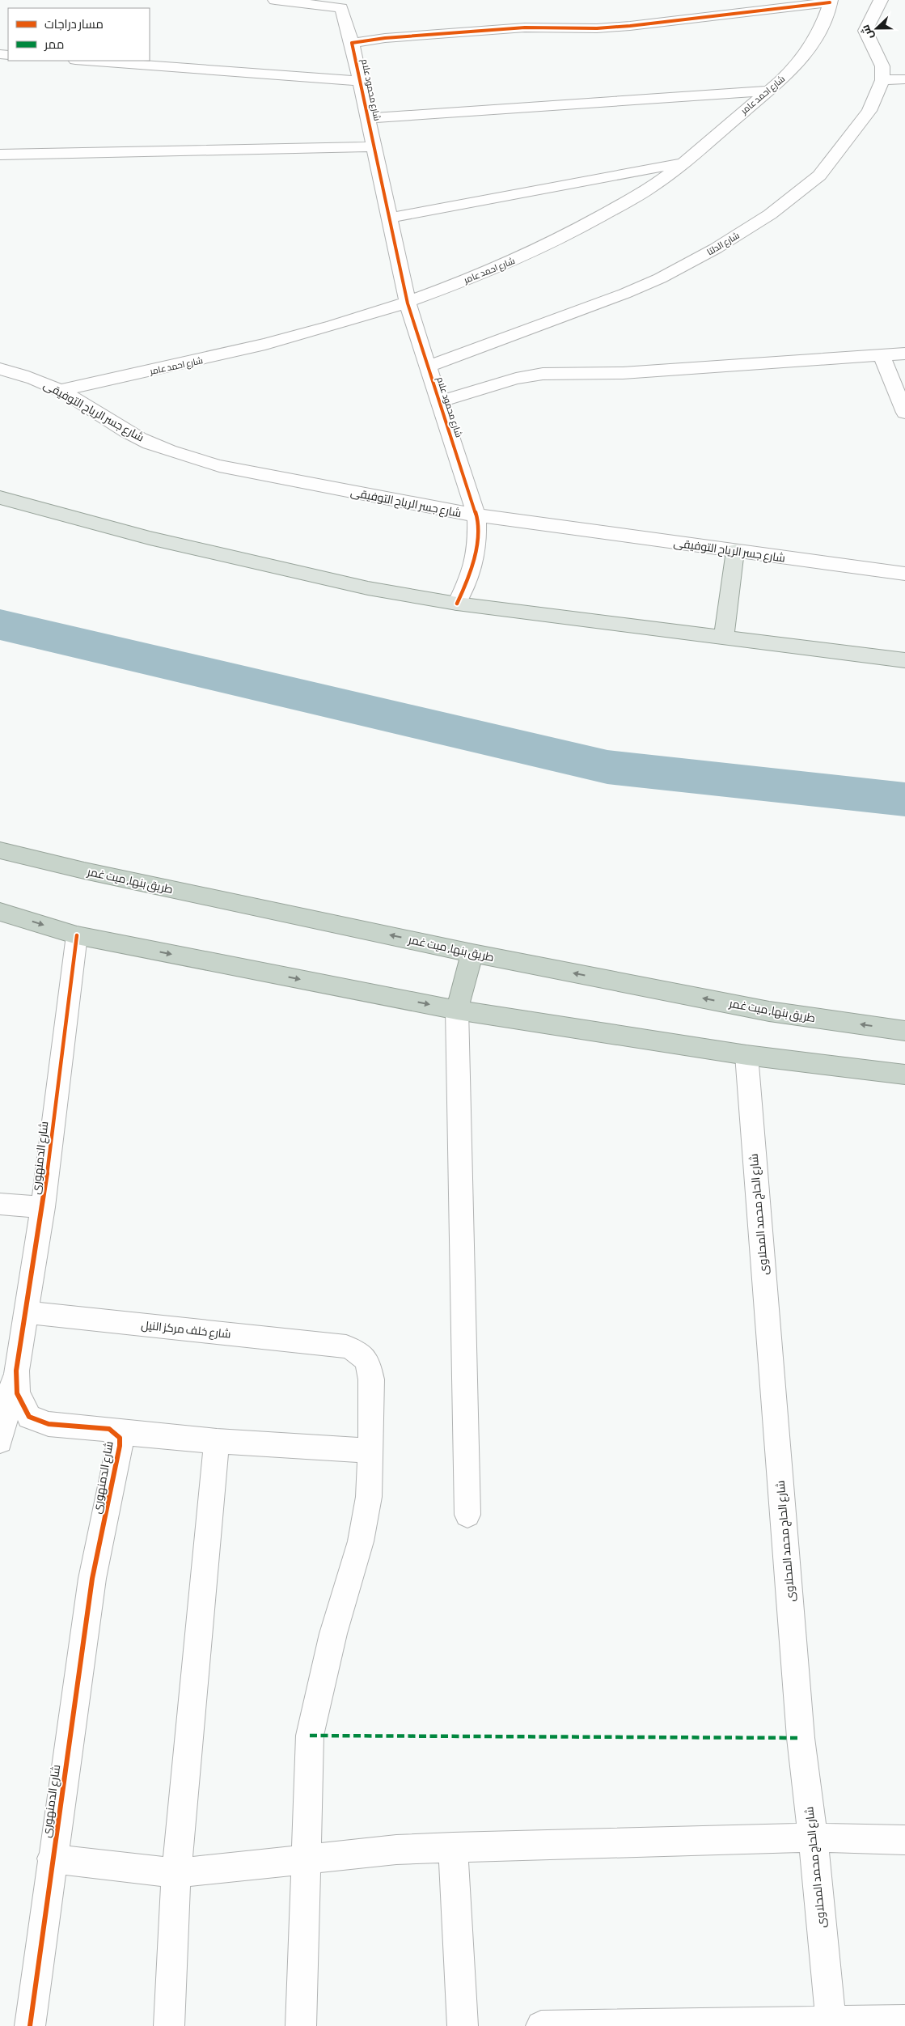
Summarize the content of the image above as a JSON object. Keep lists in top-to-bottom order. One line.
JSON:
{"streets":{"highway":["طريق بنها, ميت غمر"],"street":["شارع محمود علام","شارع احمد عامر","شارع الدلتا","شارع جسر الرياح التوفيقى","شارع الدمنهورى","شارع الحاج محمد المحلاوى","شارع خلف مركز النيل"]},"crossings":[["شارع محمود علام","شارع احمد عامر"],["شارع محمود علام","شارع الدلتا"],["شارع محمود علام","شارع جسر الرياح التوفيقى"],["شارع احمد عامر","شارع جسر الرياح التوفيقى"],["شارع الدمنهورى","شارع خلف مركز النيل"]],"legend":["مسار دراجات","ممر"],"north":"left"}
